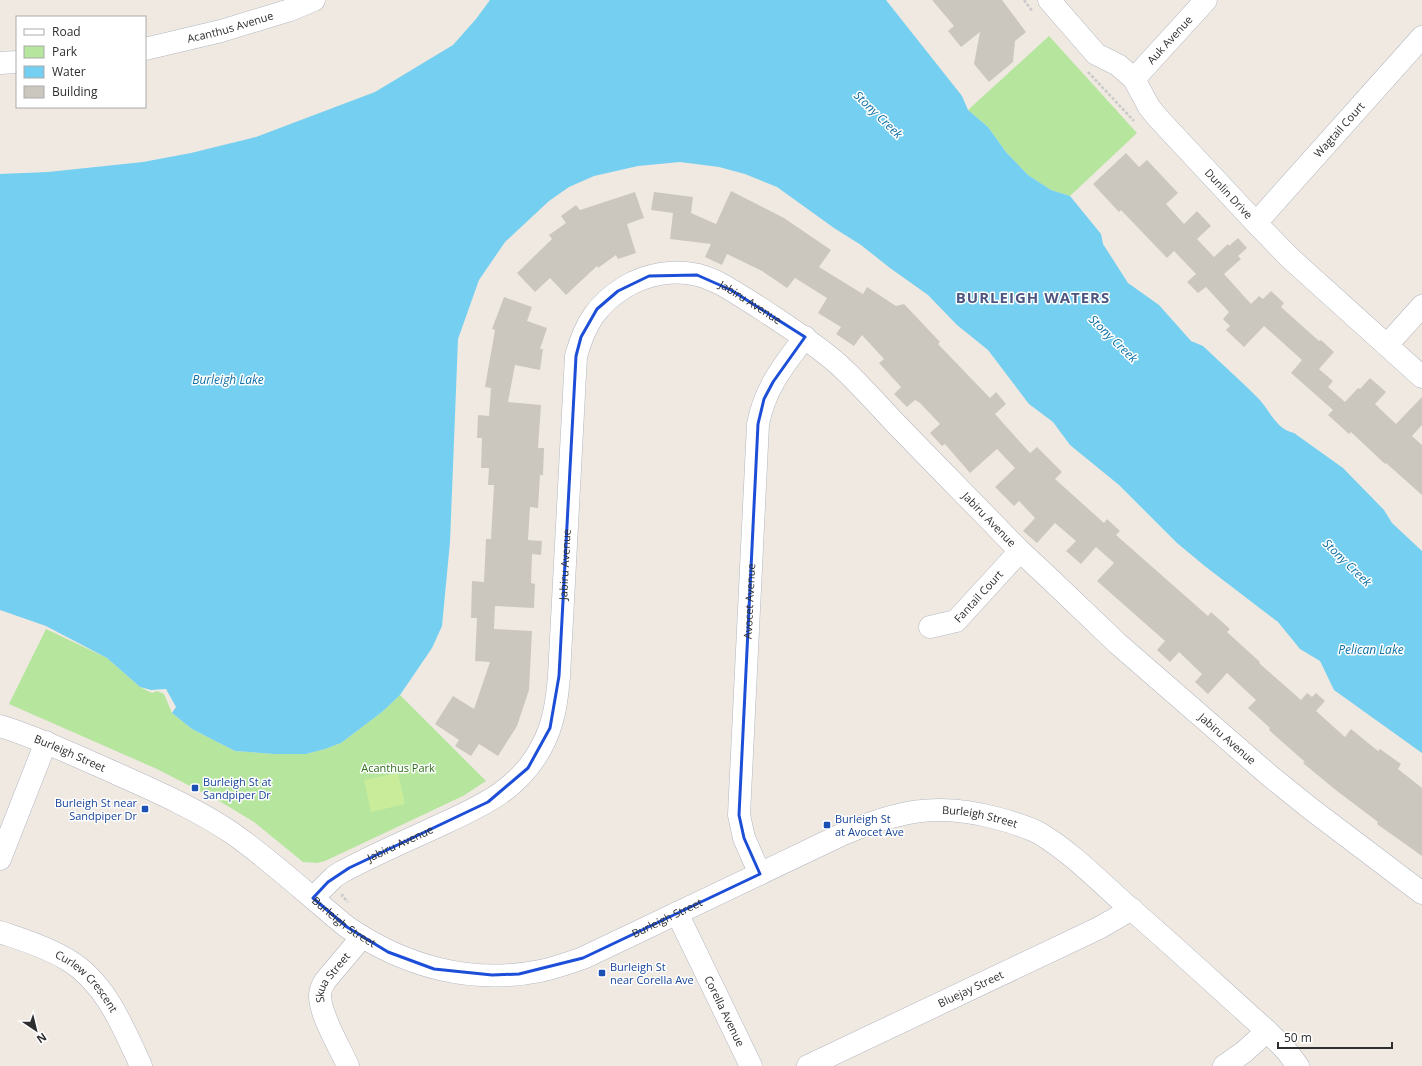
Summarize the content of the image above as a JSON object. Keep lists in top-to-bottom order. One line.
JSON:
{"streets":{"street":["Acanthus Avenue","Auk Avenue","Wagtail Court","Dunlin Drive","Jabiru Avenue","Fantail Court","Avocet Avenue","Burleigh Street","Skua Street","Curlew Crescent","Bluejay Street","Corella Avenue"]},"crossings":[["Auk Avenue","Dunlin Drive"],["Wagtail Court","Dunlin Drive"],["Jabiru Avenue","Fantail Court"],["Jabiru Avenue","Avocet Avenue"],["Jabiru Avenue","Burleigh Street"],["Avocet Avenue","Burleigh Street"],["Burleigh Street","Skua Street"],["Burleigh Street","Bluejay Street"],["Burleigh Street","Corella Avenue"]],"districts":["BURLEIGH WATERS"],"water":["Stony Creek","Burleigh Lake","Pelican Lake"],"parks":["Acanthus Park"],"places":{"transit":["Burleigh St at Sandpiper Dr","Burleigh St near Sandpiper Dr","Burleigh St at Avocet Ave","Burleigh St near Corella Ave"]},"legend":["Road","Park","Water","Building"],"scale_bar":"50 m","north":"bottom right"}
